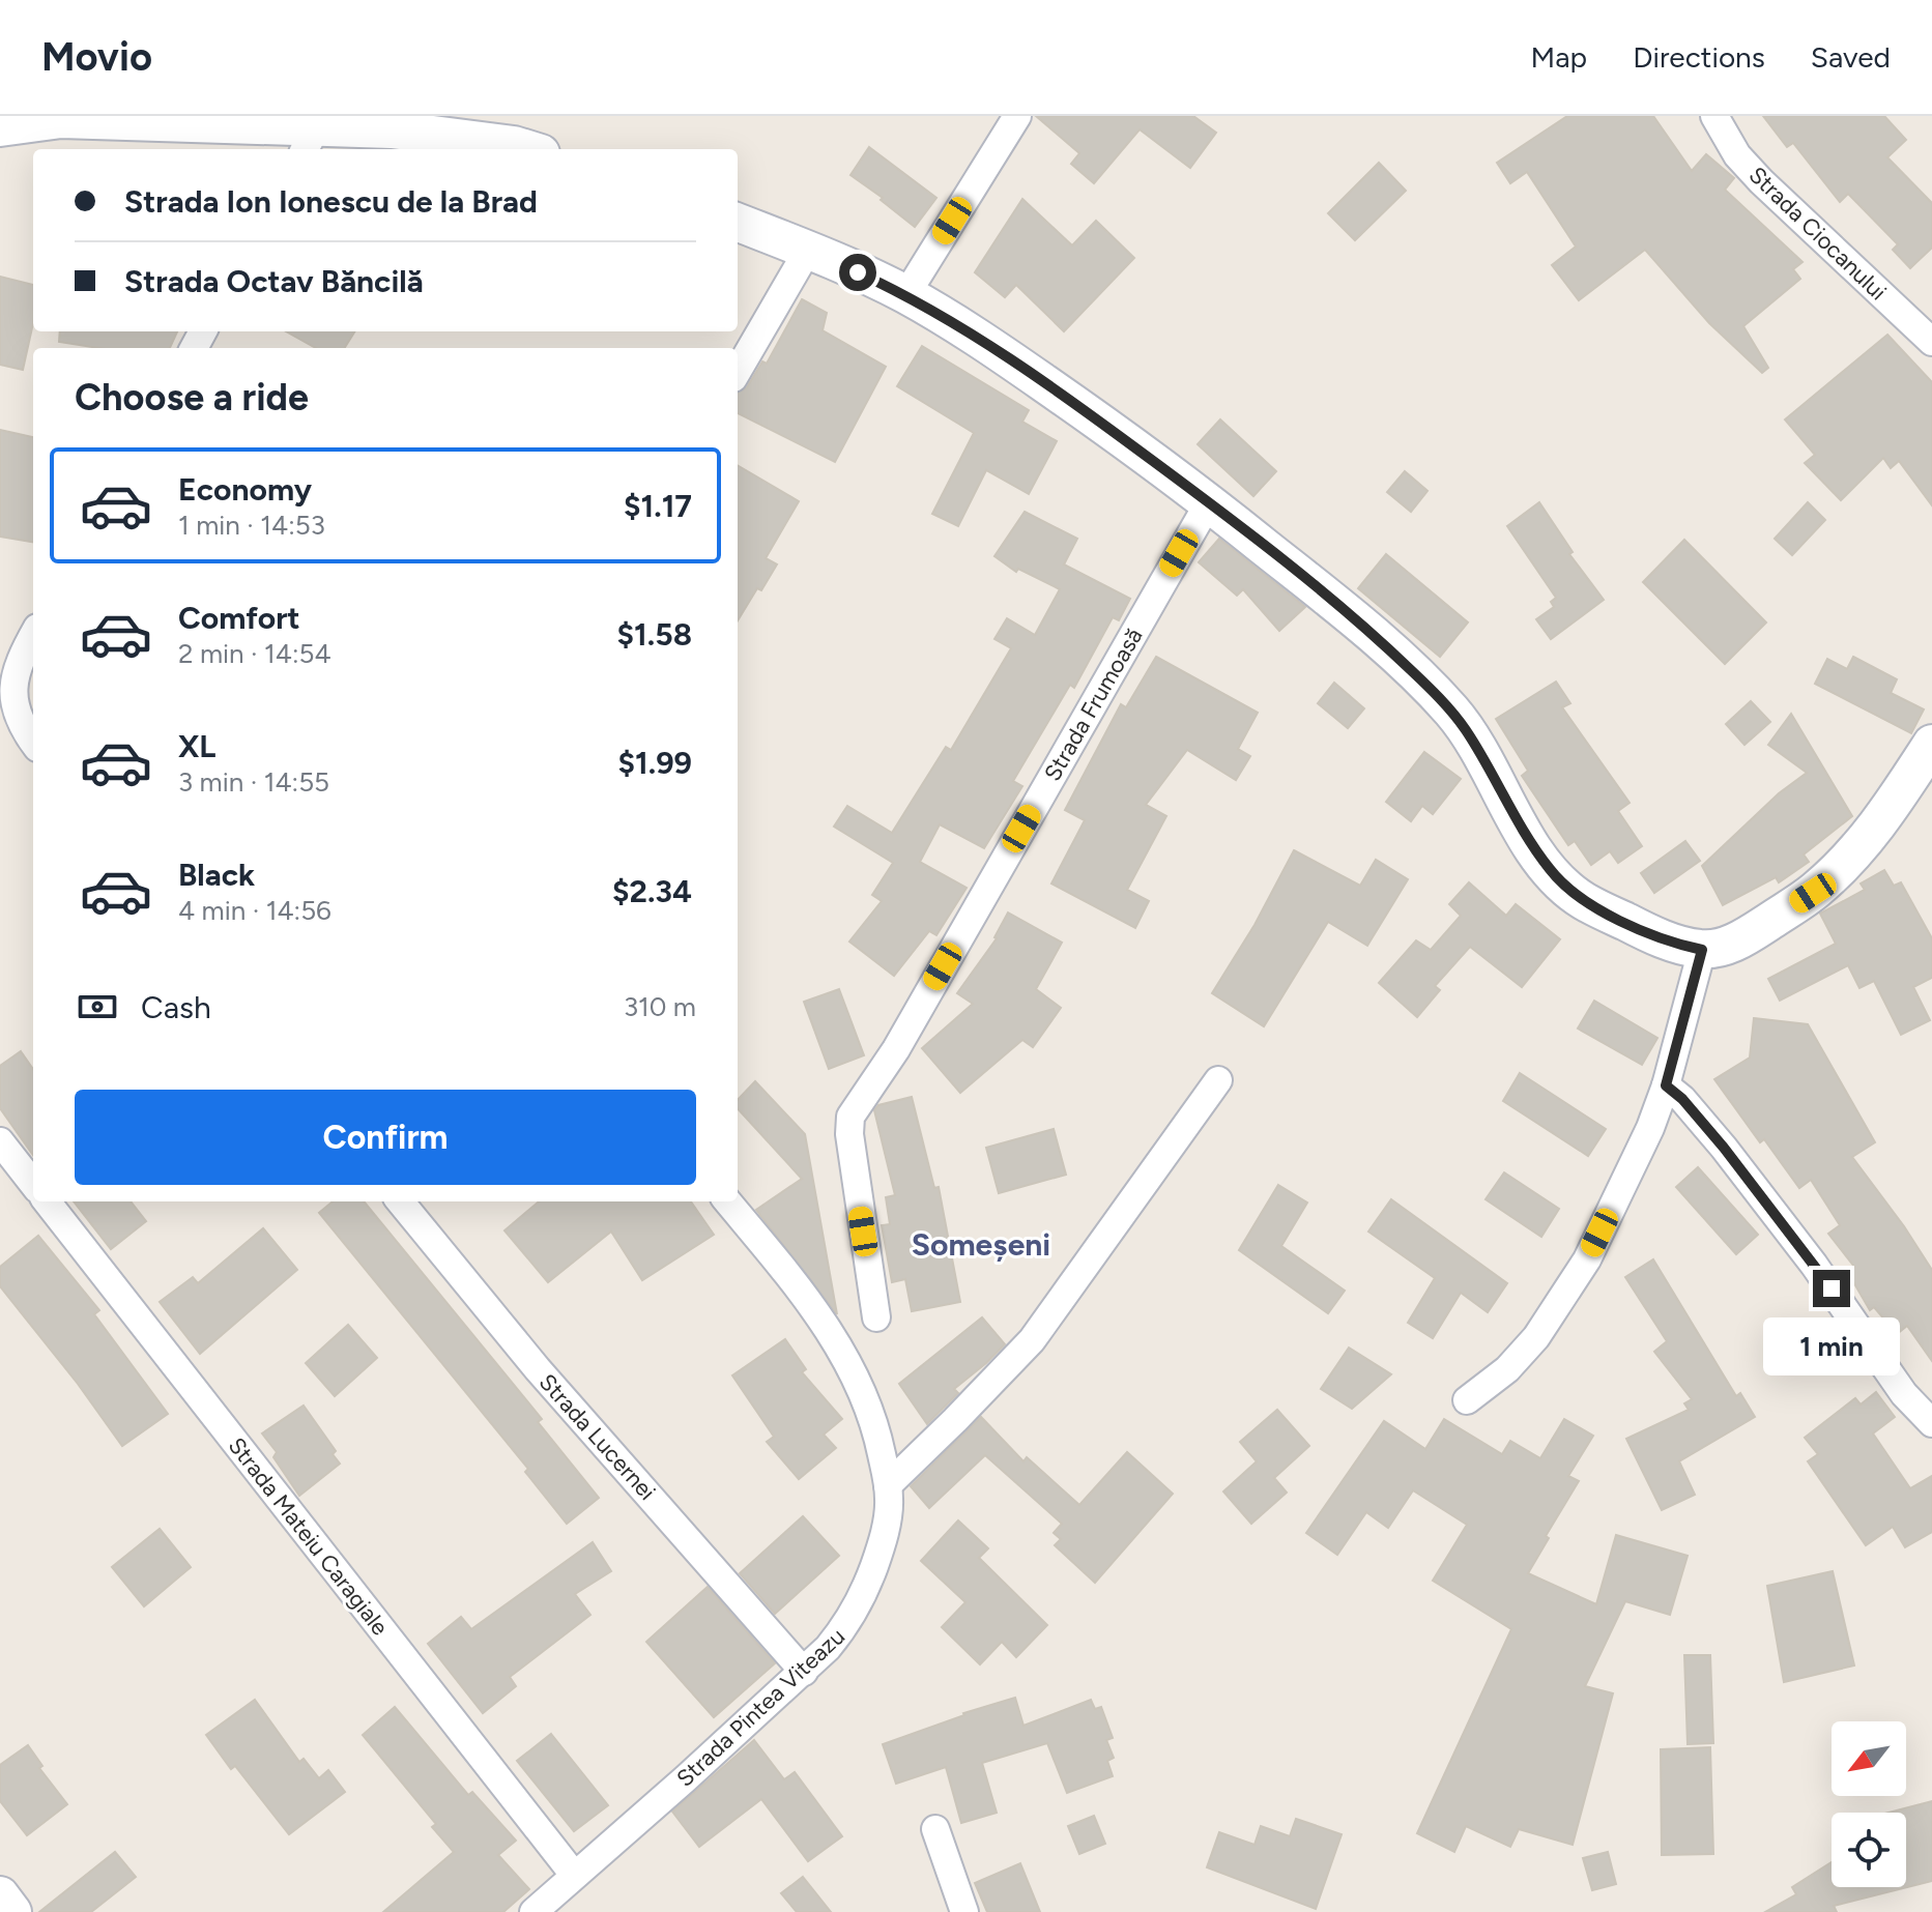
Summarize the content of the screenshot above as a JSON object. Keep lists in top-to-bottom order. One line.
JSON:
{"streets":{"street":["Strada Ciocanului","Strada Frumoasă","Strada Lucernei","Strada Mateiu Caragiale","Strada Pintea Viteazu"]},"crossings":[["Strada Lucernei","Strada Pintea Viteazu"],["Strada Mateiu Caragiale","Strada Pintea Viteazu"]],"districts":["Someșeni"],"north":"bottom left","page":{"header":"Movio","nav":["Map","Directions","Saved"],"banner":["Strada Ion Ionescu de la Brad","Strada Octav Băncilă"],"heading":"Choose a ride","list":[{"name":"Economy","note":"1 min · 14:53","value":"$1.17"},{"name":"Comfort","note":"2 min · 14:54","value":"$1.58"},{"name":"XL","note":"3 min · 14:55","value":"$1.99"},{"name":"Black","note":"4 min · 14:56","value":"$2.34"}],"pay":["Cash","310 m"],"buttons":"Confirm","bubble":"1 min"}}
